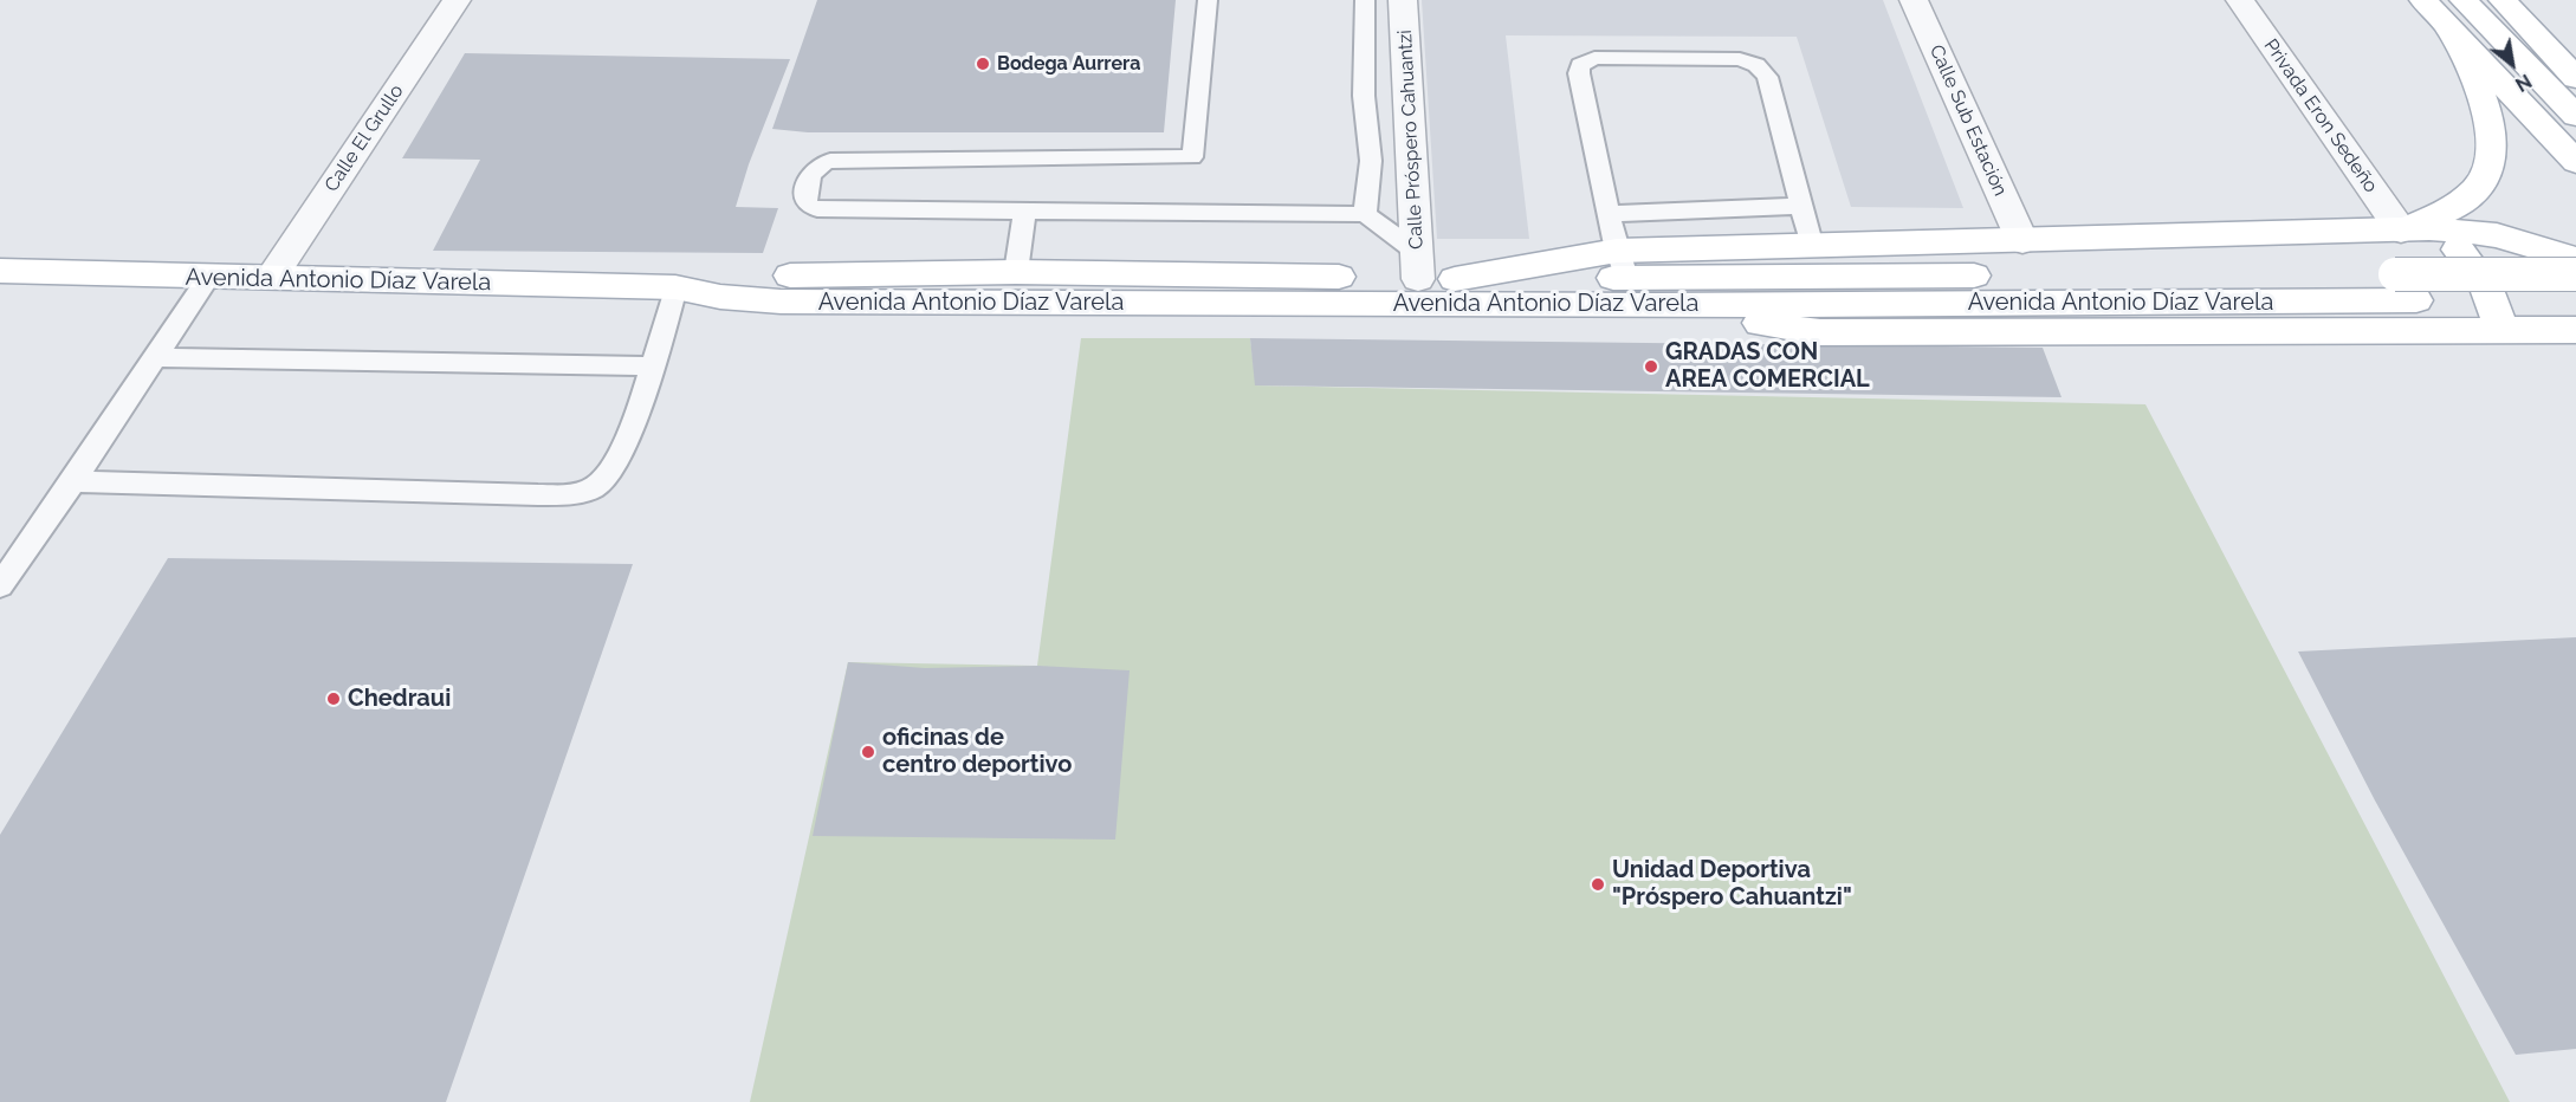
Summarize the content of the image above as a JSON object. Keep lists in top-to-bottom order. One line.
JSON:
{"streets":{"main road":["Avenida Antonio Díaz Varela"],"street":["Privada Eron Sedeño","Calle Sub Estación","Calle El Grullo","Calle Próspero Cahuantzi"]},"crossings":[["Calle El Grullo","Avenida Antonio Díaz Varela"],["Calle Próspero Cahuantzi","Avenida Antonio Díaz Varela"]],"places":["Bodega Aurrera","GRADAS CON AREA COMERCIAL","Chedraui","oficinas de centro deportivo","Unidad Deportiva \"Próspero Cahuantzi\""],"north":"bottom right"}
